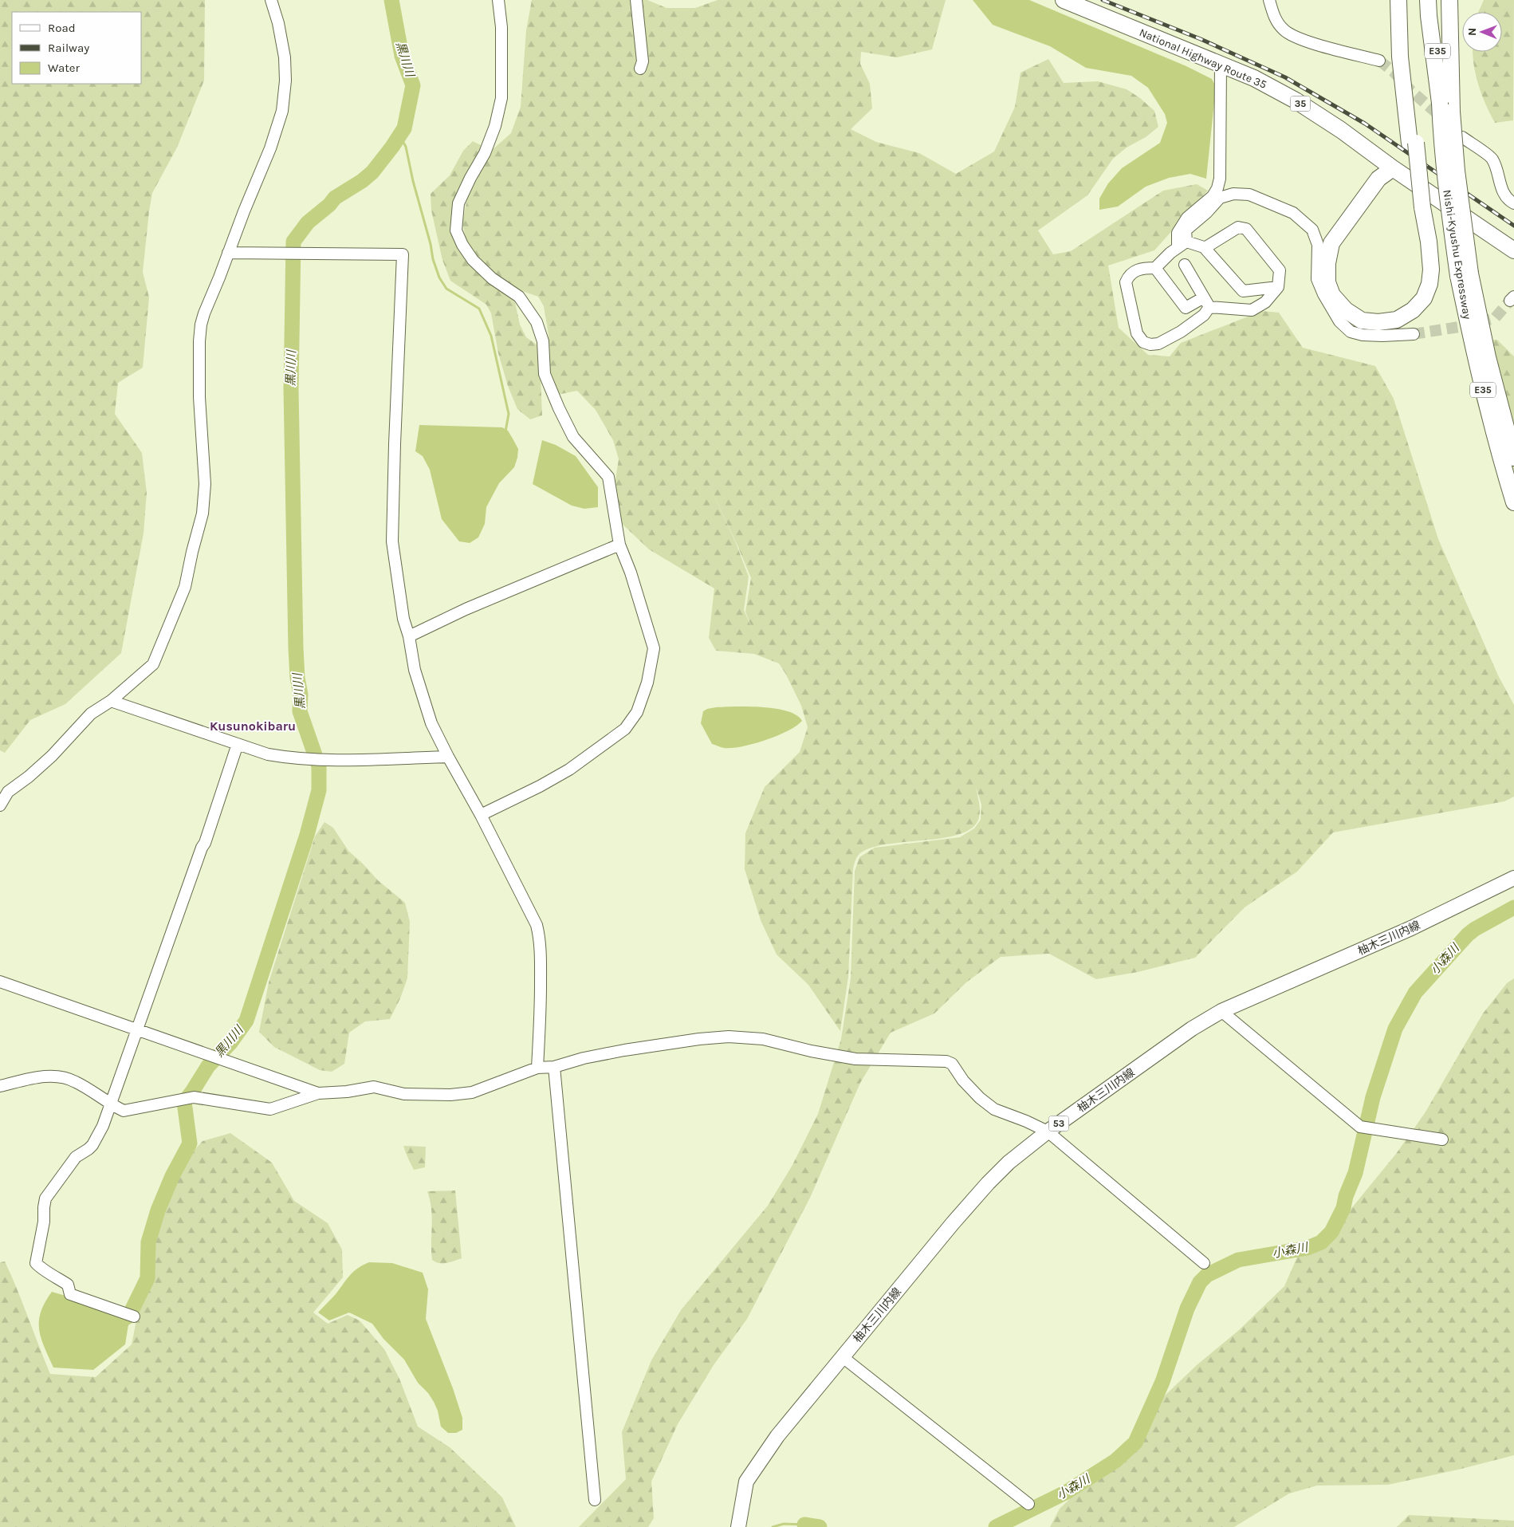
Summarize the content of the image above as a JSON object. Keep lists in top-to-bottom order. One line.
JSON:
{"streets":{"highway":["E35","National Highway Route 35","35","Nishi-Kyushu Expressway"],"main road":["柚木三川内線","53"]},"districts":["Kusunokibaru"],"water":["黒川川","小森川"],"legend":["Road","Railway","Water"],"north":"left"}
